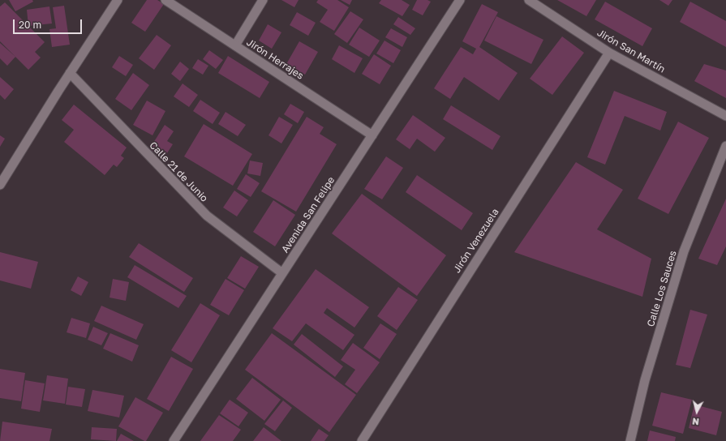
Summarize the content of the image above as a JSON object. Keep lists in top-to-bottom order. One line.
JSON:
{"streets":{"street":["Jirón San Martín","Jirón Herrajes","Calle 21 de Junio","Avenida San Felipe","Jirón Venezuela","Calle Los Sauces"]},"crossings":[["Jirón San Martín","Jirón Venezuela"],["Jirón Herrajes","Avenida San Felipe"],["Calle 21 de Junio","Avenida San Felipe"]],"scale_bar":"20 m","north":"bottom"}
